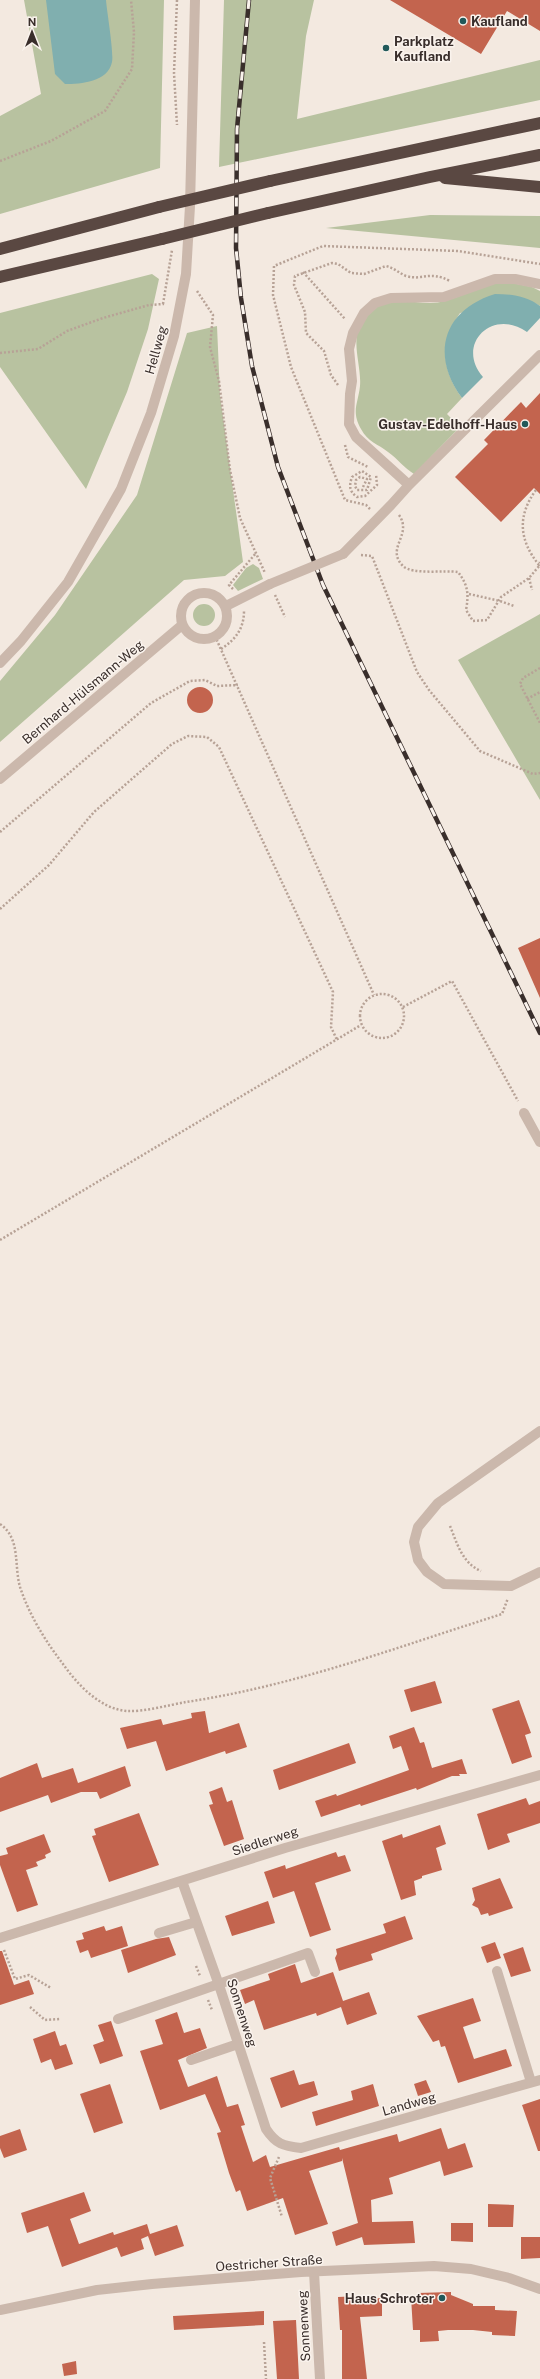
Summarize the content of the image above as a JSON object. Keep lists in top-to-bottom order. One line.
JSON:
{"streets":{"street":["Hellweg","Bernhard-Hülsmann-Weg","Siedlerweg","Sonnenweg","Landweg","Oestricher Straße"]},"crossings":[["Siedlerweg","Sonnenweg"],["Sonnenweg","Landweg"],["Sonnenweg","Oestricher Straße"]],"places":["Kaufland","Parkplatz Kaufland","Gustav-Edelhoff-Haus","Haus Schroter"],"north":"top"}
